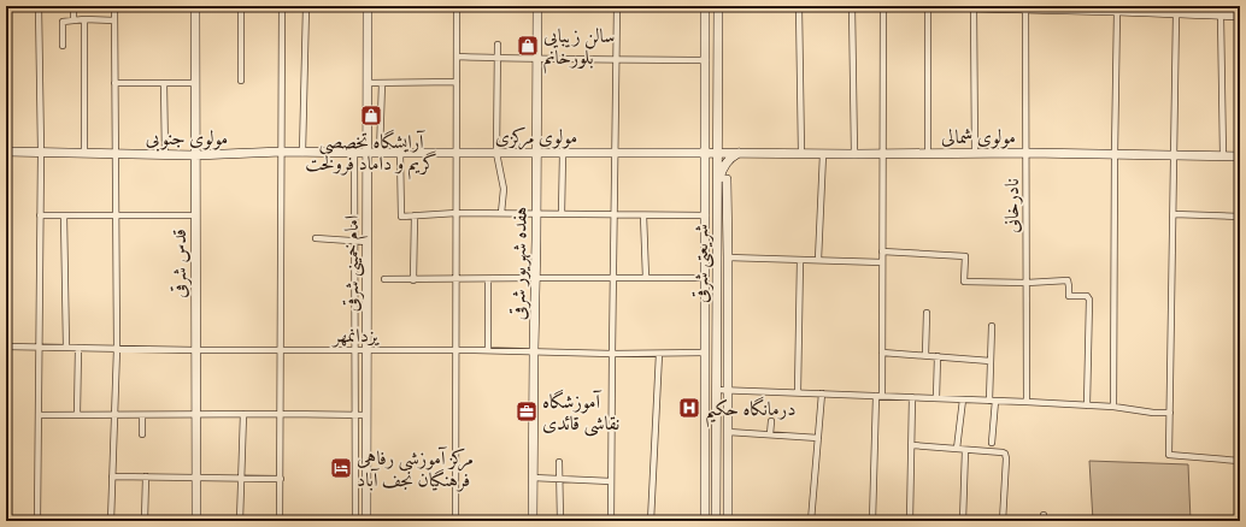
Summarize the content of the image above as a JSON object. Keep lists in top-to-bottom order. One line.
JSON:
{"streets":{"street":["مولوی مرکزی","مولوی شمالی","مولوی جنوبی","نادرخانی","قدس شرقی","امام خمینی شرقی","هفده شهریور شرقی","شریعتی شرقی","یزدانمهر"]},"crossings":[["مولوی مرکزی","مولوی شمالی"],["مولوی مرکزی","مولوی جنوبی"],["مولوی مرکزی","امام خمینی شرقی"],["مولوی مرکزی","هفده شهریور شرقی"],["مولوی مرکزی","شریعتی شرقی"],["مولوی شمالی","نادرخانی"],["مولوی شمالی","شریعتی شرقی"],["مولوی جنوبی","قدس شرقی"],["مولوی جنوبی","امام خمینی شرقی"],["قدس شرقی","یزدانمهر"],["امام خمینی شرقی","یزدانمهر"],["هفده شهریور شرقی","یزدانمهر"],["شریعتی شرقی","یزدانمهر"]],"places":{"shop":["سالن زیبایی بلورخانم","آرایشگاه تخصصی گریم و داماد فرولخت"],"hospital":["درمانگاه حکیم"],"office":["آموزشگاه نقاشی قائدی"],"hotel":["مرکز آموزشی رفاهی فرهنگیان نجف آباد"]}}
